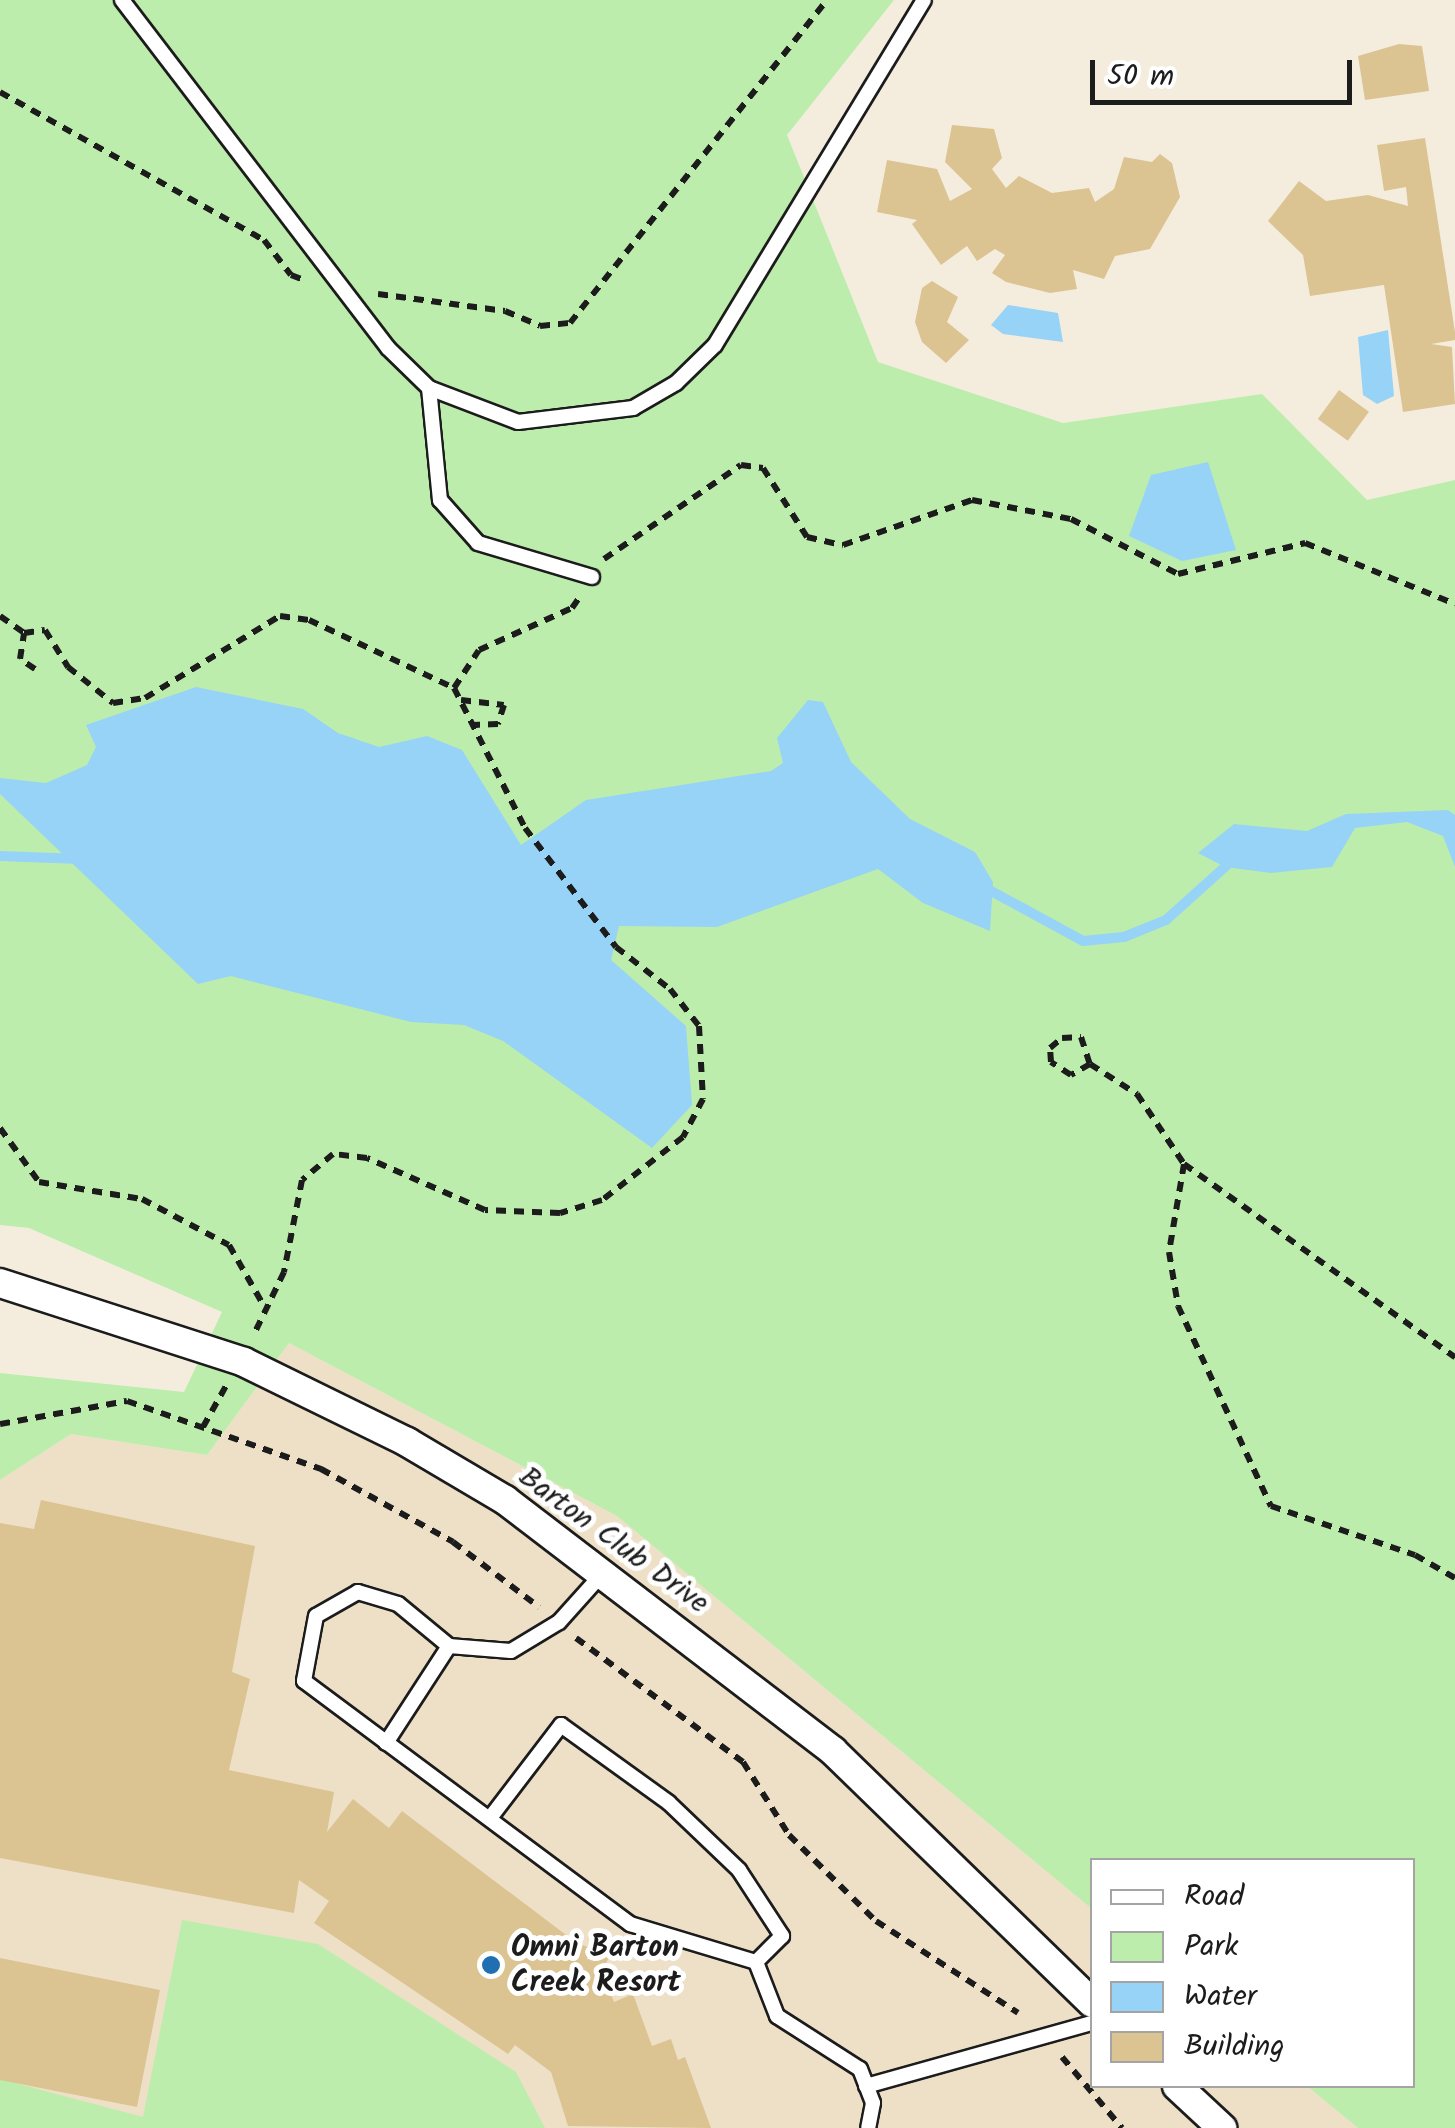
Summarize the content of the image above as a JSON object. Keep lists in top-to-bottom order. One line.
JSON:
{"streets":{"street":["Barton Club Drive"]},"places":["Omni Barton Creek Resort"],"legend":["Road","Park","Water","Building"],"scale_bar":"50 m"}
